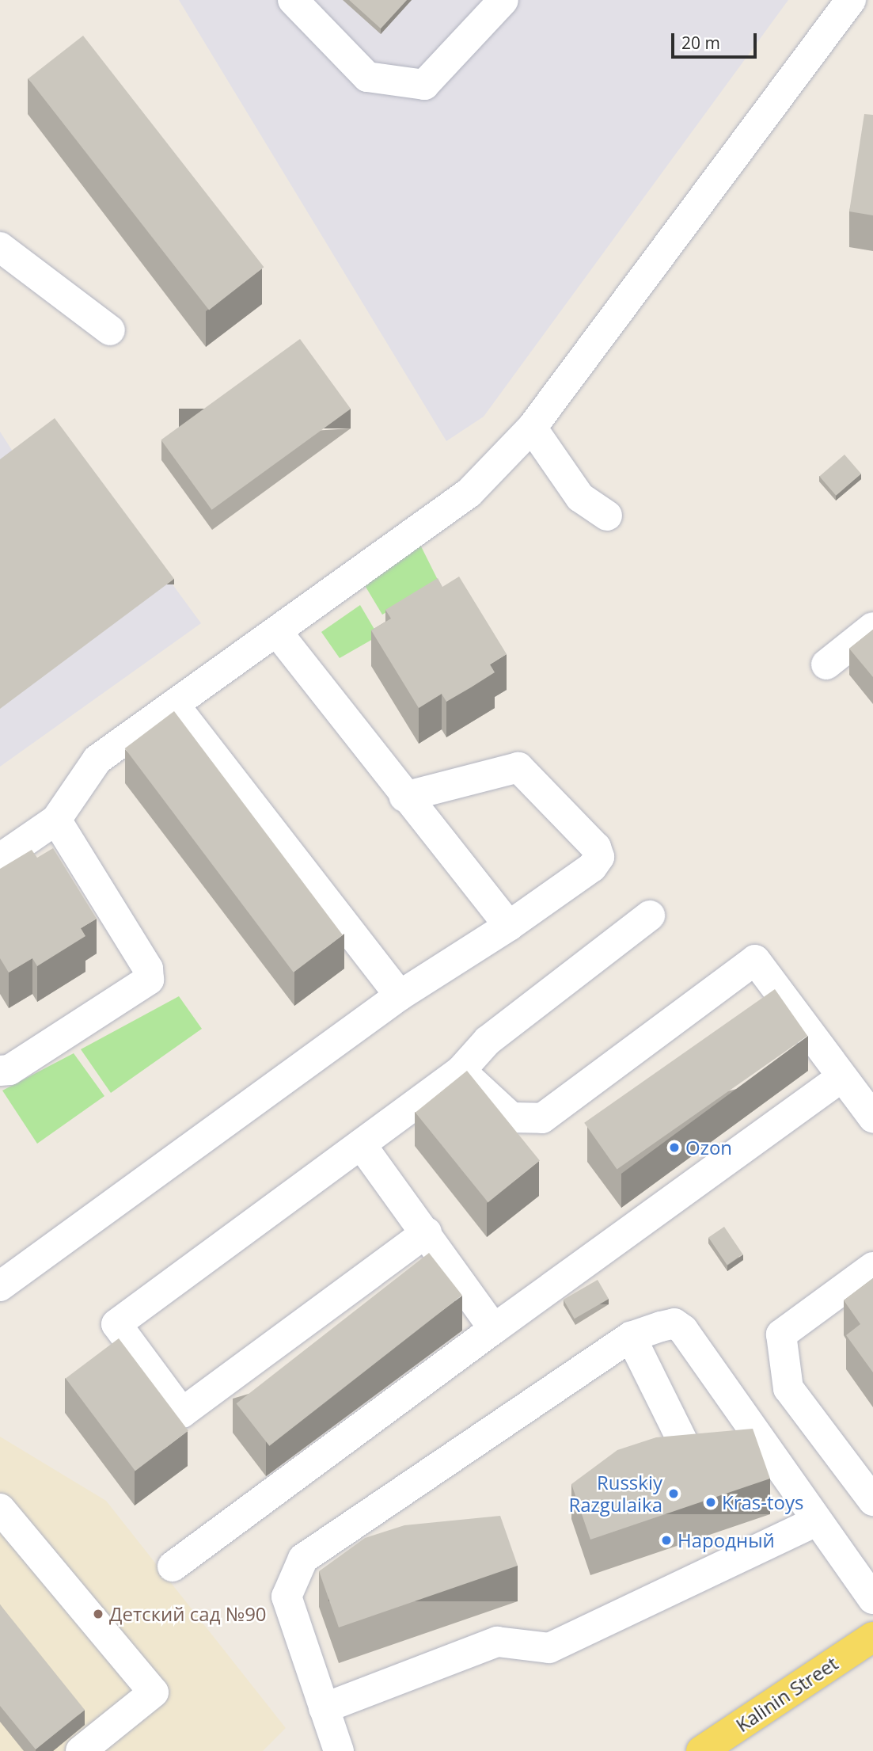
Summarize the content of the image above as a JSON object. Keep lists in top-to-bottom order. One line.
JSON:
{"streets":{"main road":["Kalinin Street"]},"places":["Ozon","Russkiy Razgulaika","Kras-toys","Народный","Детский сад №90"],"scale_bar":"20 m"}
